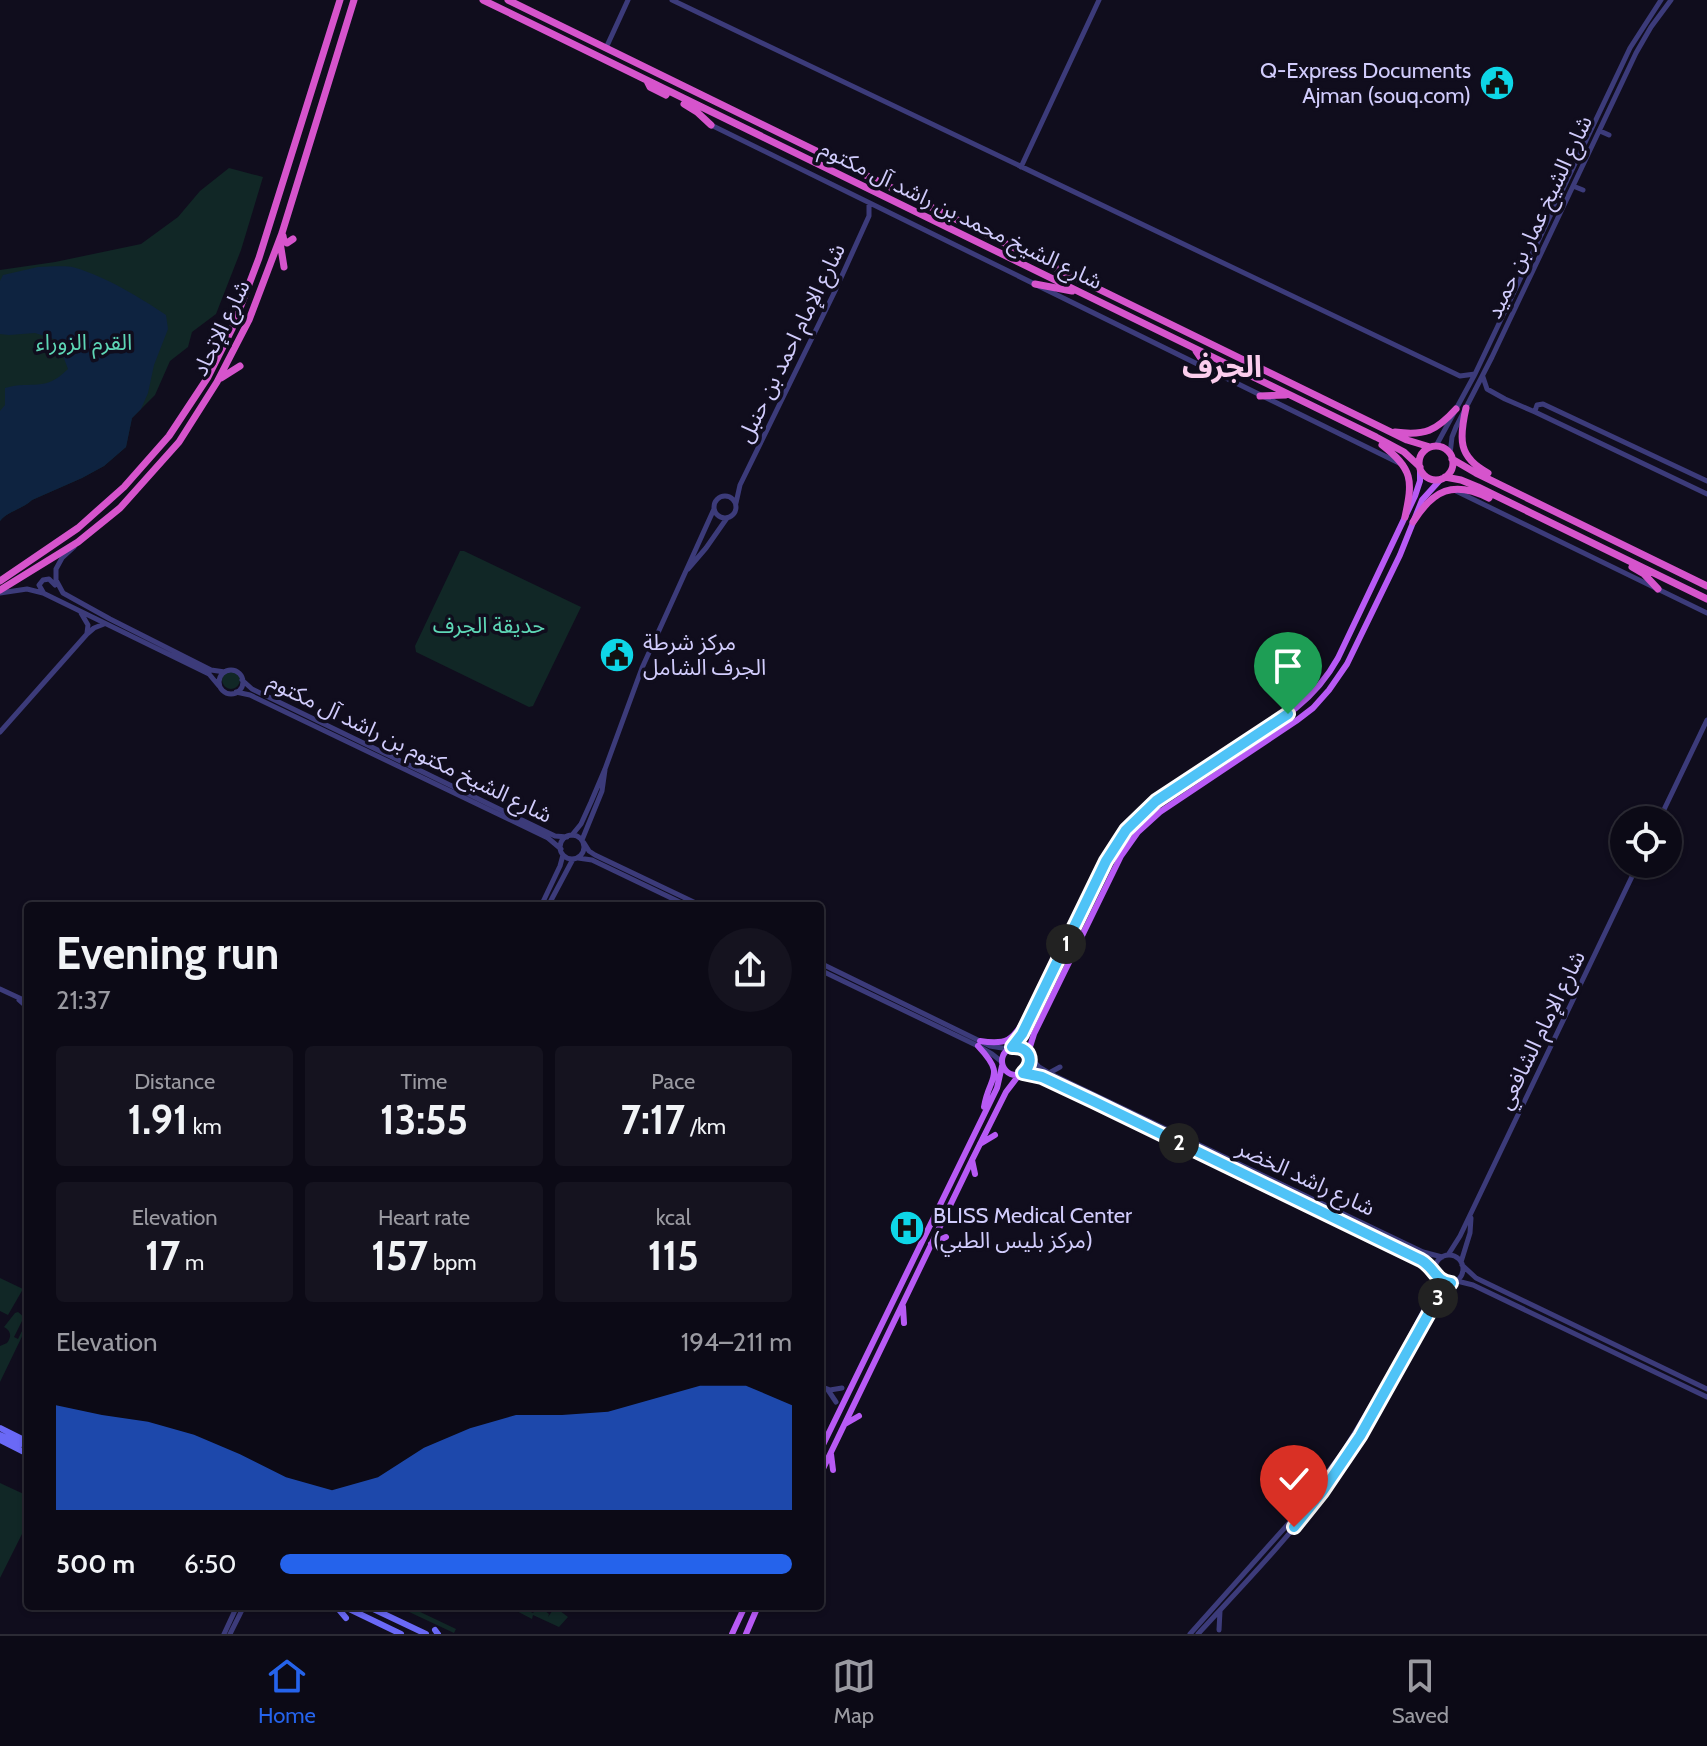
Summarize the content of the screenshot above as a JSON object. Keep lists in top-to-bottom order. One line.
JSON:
{"streets":{"highway":["شارع الشيخ محمد بن راشد آل مكتوم","شارع الإتحاد"],"street":["شارع الشيخ عمار بن حميد","شارع الإمام احمد بن حنبل","شارع الشيخ مكتوم بن راشد آل مكتوم","شارع الإمام الشافعي","شارع راشد الخضر"]},"crossings":[["شارع الشيخ محمد بن راشد آل مكتوم","شارع الشيخ عمار بن حميد"],["شارع الإمام الشافعي","شارع راشد الخضر"]],"districts":["الجرف"],"parks":["القرم الزوراء","حديقة الجرف"],"places":{"public building":["Q-Express Documents Ajman (souq.com)","مركز شرطة الجرف الشامل"],"hospital":["BLISS Medical Center (مركز بليس الطبي)"]},"page":{"heading":["Evening run","21:37"],"pins":["1","2","3"],"stats":[["Distance","1.91 km"],["Time","13:55"],["Pace","7:17 /km"],["Elevation","17 m"],["Heart rate","157 bpm"],["kcal","115"]],"chart":["Elevation","194–211 m"],"list":[{"name":"500 m","note":"6:50"}],"tabs":["Home","Map","Saved"]}}
